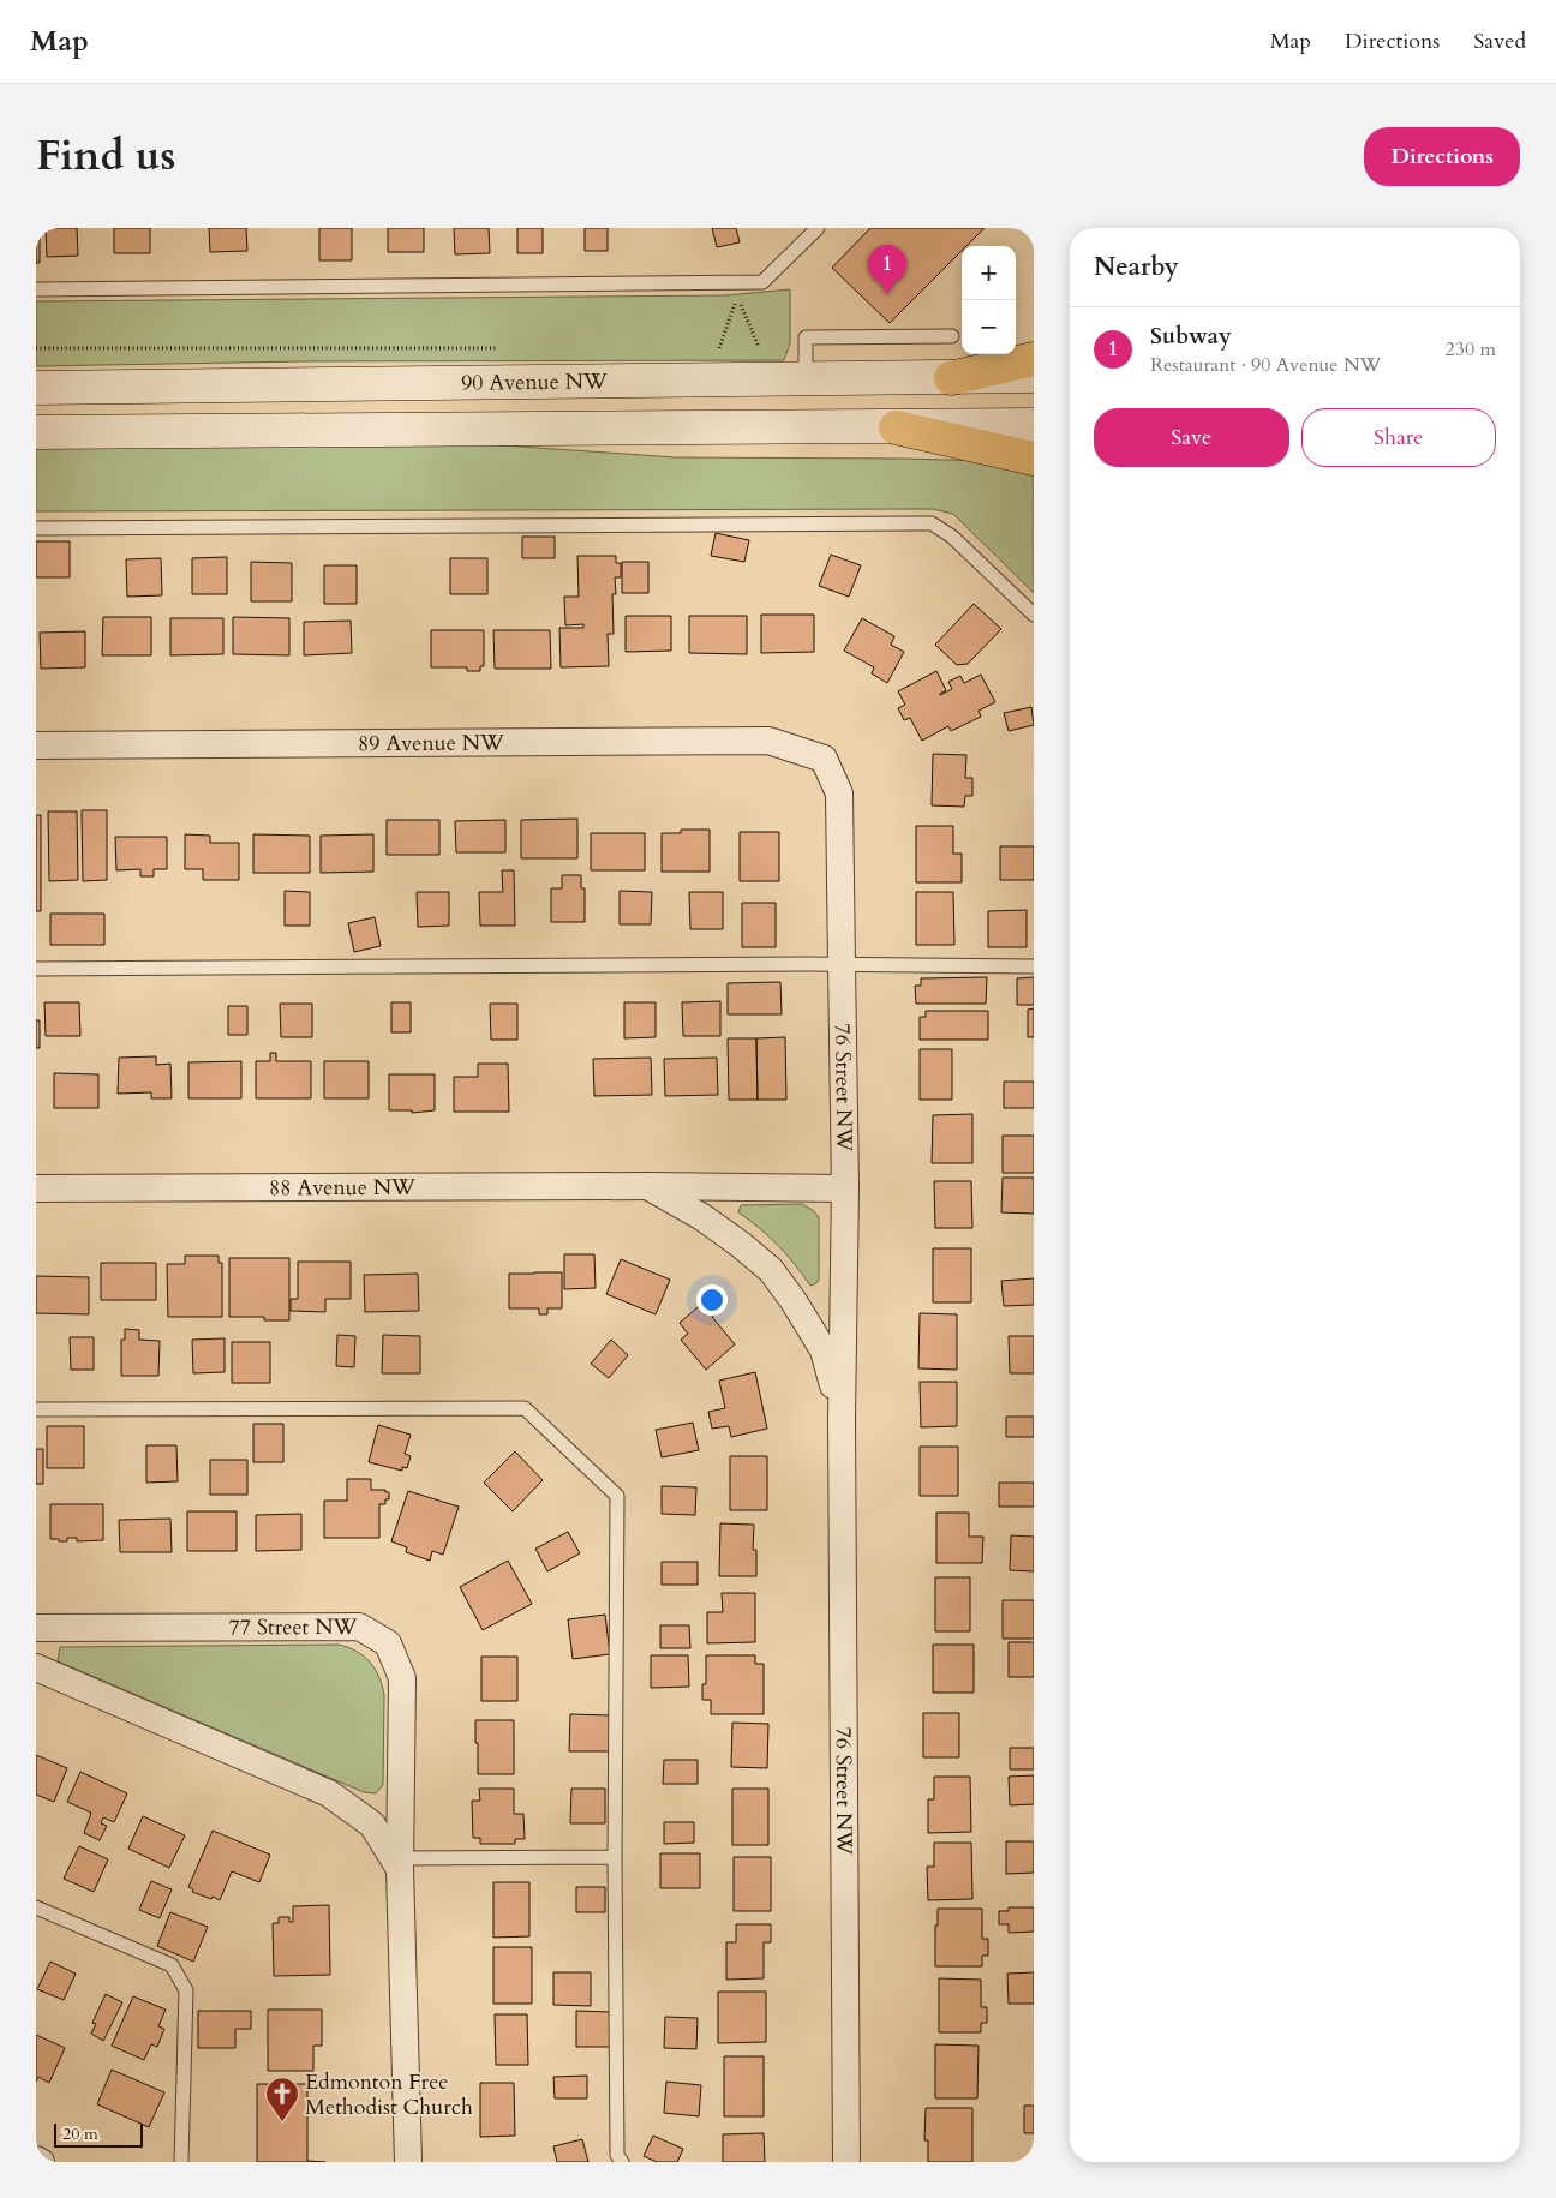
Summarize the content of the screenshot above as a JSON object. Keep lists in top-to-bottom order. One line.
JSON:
{"streets":{"main road":["90 Avenue NW"],"street":["89 Avenue NW","76 Street NW","88 Avenue NW","77 Street NW"]},"crossings":[["89 Avenue NW","76 Street NW"],["76 Street NW","88 Avenue NW"]],"places":{"church":["Edmonton Free Methodist Church"]},"scale_bar":"20 m","page":{"header":"Map","nav":["Map","Directions","Saved"],"title":"Find us","buttons":["Directions",["Save","Share"]],"heading":"Nearby","pins":"1","map_buttons":["+","−"],"list":[{"mark":"1","name":"Subway","note":"Restaurant · 90 Avenue NW","value":"230 m"}],"scale":"20 m"}}
